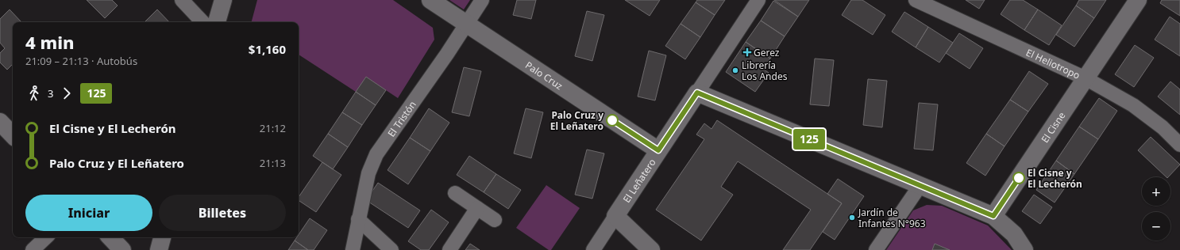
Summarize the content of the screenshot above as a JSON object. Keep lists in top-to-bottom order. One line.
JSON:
{"streets":{"street":["El Heliotropo","Palo Cruz","El Tristón","El Cisne","El Leñatero"]},"crossings":[["El Heliotropo","El Cisne"],["Palo Cruz","El Tristón"],["Palo Cruz","El Leñatero"]],"places":{"health":["Gerez"],"other":["Librería Los Andes","Palo Cruz y El Leñatero","El Cisne y El Lecherón","Jardín de Infantes N°963"]},"lines":["bus line 125"],"page":{"on_map":"125","heading":["4 min","21:09 – 21:13 · Autobús","$1,160"],"legs":["3","125"],"list":[{"name":"El Cisne y El Lecherón","value":"21:12"},{"name":"Palo Cruz y El Leñatero","value":"21:13"}],"map_buttons":["+","−"],"buttons":["Iniciar","Billetes"]}}
